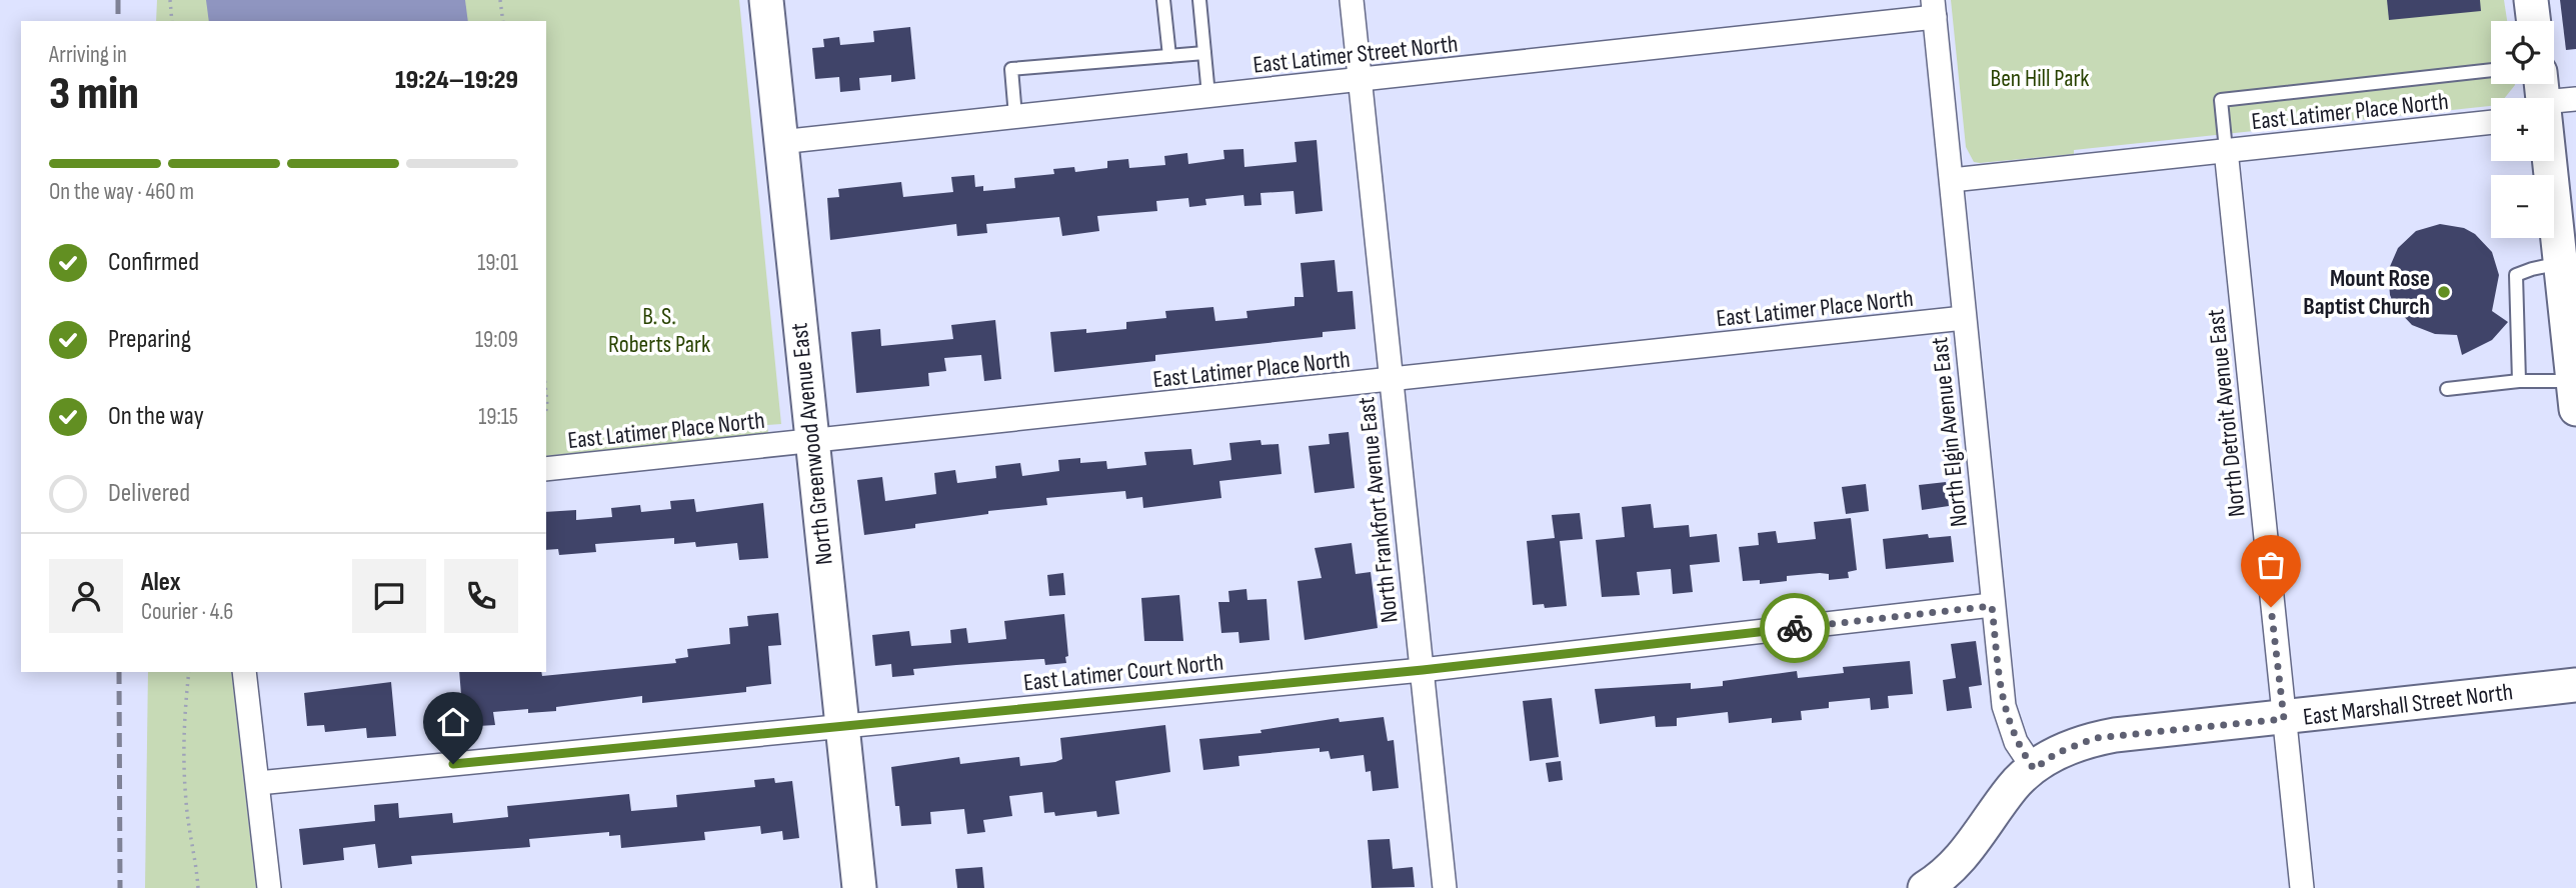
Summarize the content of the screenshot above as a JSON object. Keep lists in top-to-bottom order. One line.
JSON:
{"streets":{"street":["East Latimer Street North","East Latimer Place North","North Detroit Avenue East","North Elgin Avenue East","North Greenwood Avenue East","North Frankfort Avenue East","East Latimer Court North","East Marshall Street North"]},"crossings":[["East Latimer Street North","North Elgin Avenue East"],["East Latimer Street North","North Greenwood Avenue East"],["East Latimer Street North","North Frankfort Avenue East"],["East Latimer Place North","North Detroit Avenue East"],["East Latimer Place North","North Elgin Avenue East"],["East Latimer Place North","North Greenwood Avenue East"],["East Latimer Place North","North Frankfort Avenue East"],["North Detroit Avenue East","East Marshall Street North"],["North Elgin Avenue East","East Latimer Court North"],["North Elgin Avenue East","East Marshall Street North"],["North Greenwood Avenue East","East Latimer Court North"],["North Frankfort Avenue East","East Latimer Court North"]],"parks":["Ben Hill Park","B. S. Roberts Park"],"places":["Mount Rose Baptist Church"],"page":{"map_buttons":["+","−"],"heading":["3 min","Arriving in","19:24–19:29"],"panel":["Alex","Courier · 4.6"],"bar":"On the way · 460 m","list":[["Confirmed","19:01"],["Preparing","19:09"],["On the way","19:15"],"Delivered"]}}
